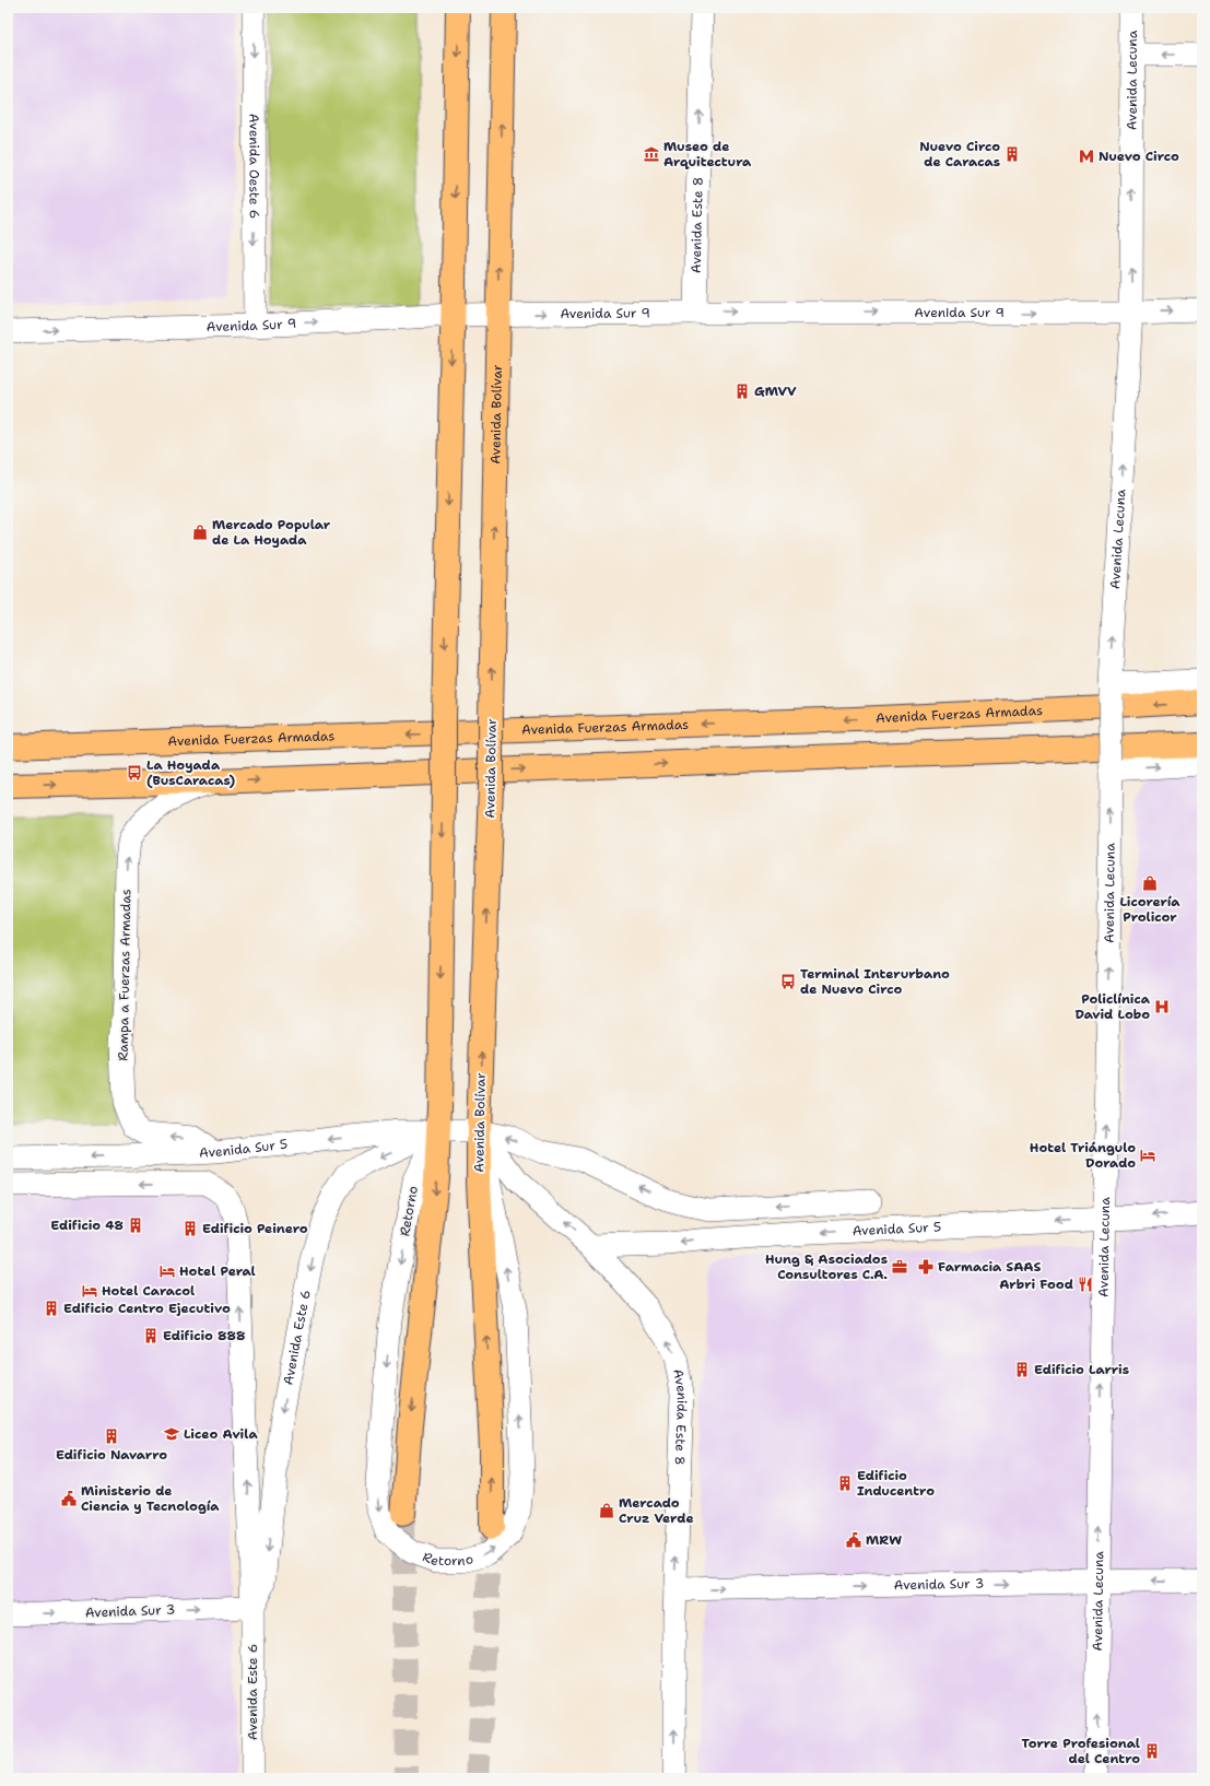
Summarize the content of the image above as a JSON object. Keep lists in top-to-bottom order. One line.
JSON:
{"streets":{"main road":["Avenida Bolívar","Avenida Fuerzas Armadas"],"street":["Avenida Lecuna","Avenida Oeste 6","Avenida Este 8","Avenida Sur 9","Rampa a Fuerzas Armadas","Avenida Sur 5","Retorno","Avenida Este 6","Avenida Sur 3"]},"crossings":[["Avenida Lecuna","Avenida Sur 9"],["Avenida Lecuna","Avenida Sur 5"],["Avenida Lecuna","Avenida Sur 3"],["Avenida Oeste 6","Avenida Sur 9"],["Avenida Este 8","Avenida Sur 9"],["Avenida Este 8","Avenida Bolívar"],["Avenida Este 8","Avenida Sur 5"],["Avenida Este 8","Retorno"],["Avenida Este 8","Avenida Sur 3"],["Avenida Sur 9","Avenida Bolívar"],["Avenida Bolívar","Avenida Sur 5"],["Avenida Bolívar","Retorno"],["Rampa a Fuerzas Armadas","Avenida Sur 5"],["Avenida Sur 5","Retorno"],["Avenida Sur 5","Avenida Este 6"],["Retorno","Avenida Este 6"],["Avenida Este 6","Avenida Sur 3"]],"one_way":["Avenida Lecuna","Avenida Oeste 6","Avenida Este 8","Avenida Sur 9","Avenida Sur 5"],"places":{"museum":["Museo de Arquitectura"],"building":["Nuevo Circo de Caracas","GMVV","Edificio 48","Edificio Peinero","Edificio Centro Ejecutivo","Edificio 888","Edificio Larris","Edificio Navarro","Edificio Inducentro","Torre Profesional del Centro"],"metro station":["Nuevo Circo"],"shop":["Mercado Popular de La Hoyada","Licorería Prolicor","Mercado Cruz Verde"],"bus stop":["La Hoyada (BusCaracas)","Terminal Interurbano de Nuevo Circo"],"hospital":["Policlínica David Lobo"],"hotel":["Hotel Triángulo Dorado","Hotel Peral","Hotel Caracol"],"office":["Hung & Asociados Consultores C.A."],"pharmacy":["Farmacia SAAS"],"restaurant":["Arbri Food"],"school or university":["Liceo Avila"],"public building":["Ministerio de Ciencia y Tecnología","MRW"]}}
